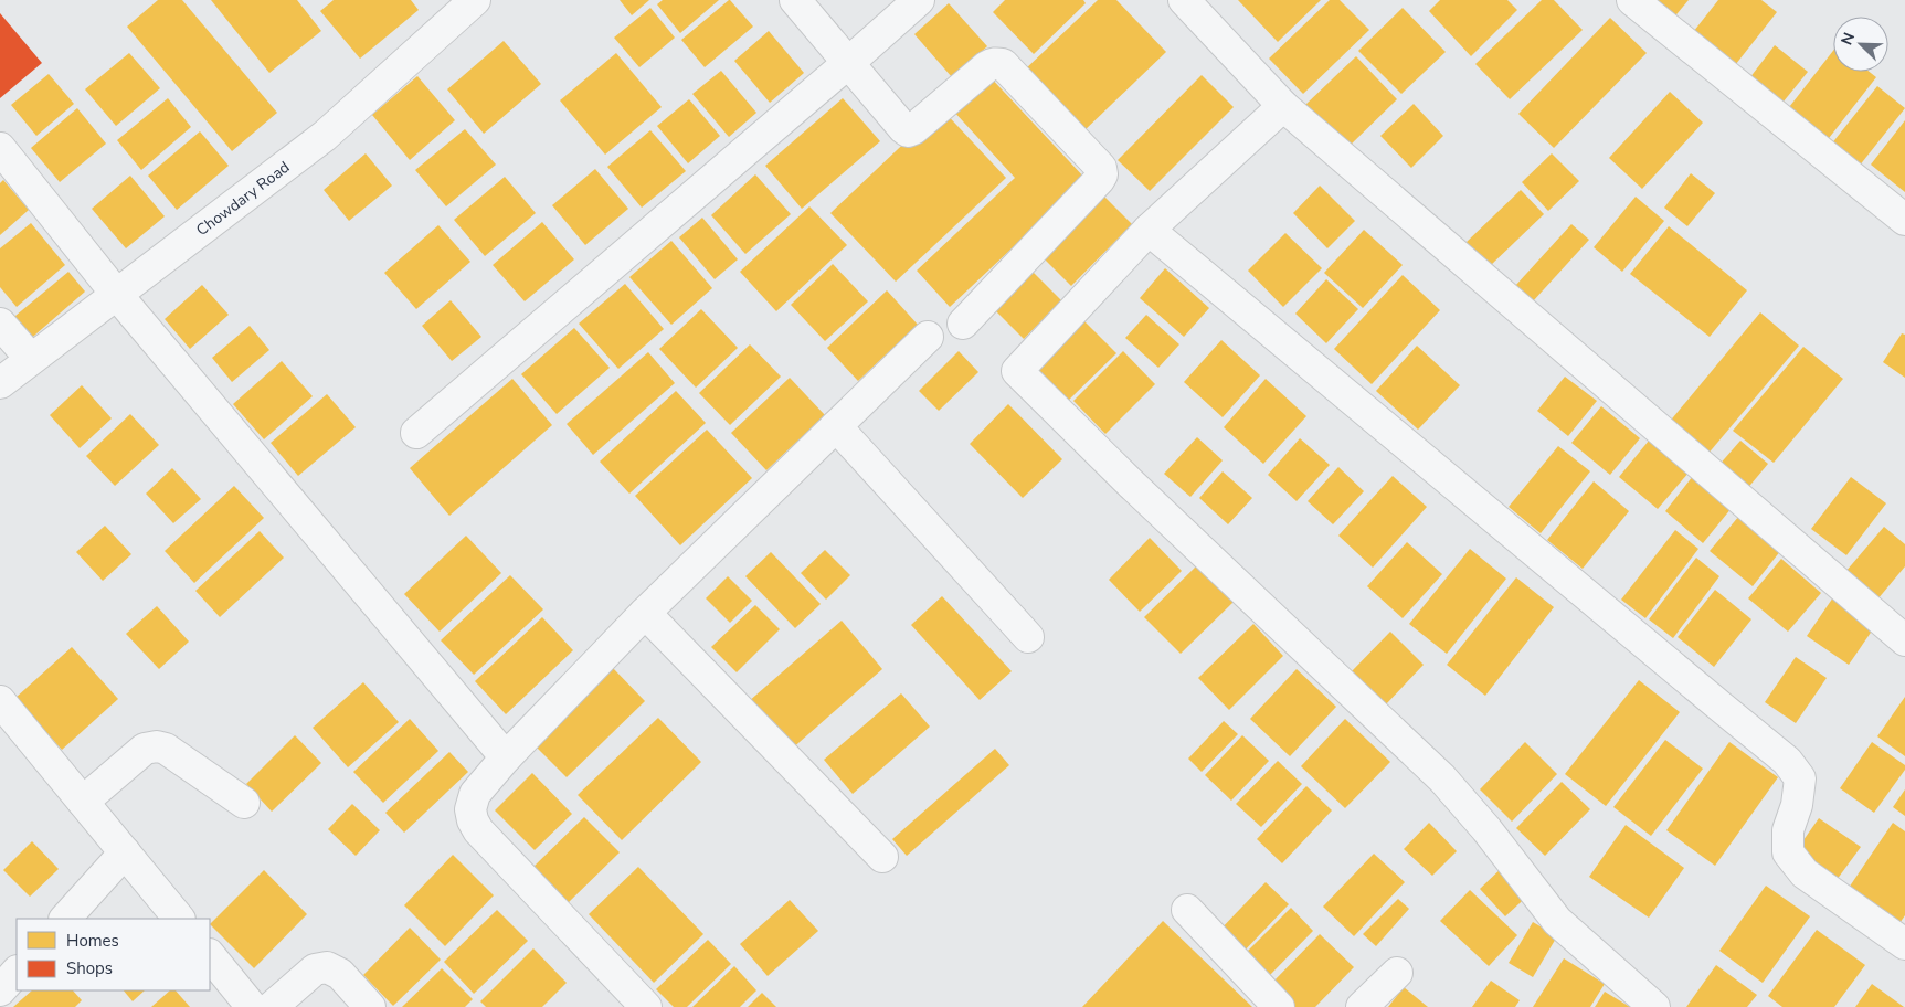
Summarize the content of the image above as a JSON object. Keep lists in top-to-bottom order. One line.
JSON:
{"streets":{"street":["Chowdary Road"]},"legend":["Homes","Shops"],"north":"top left"}
